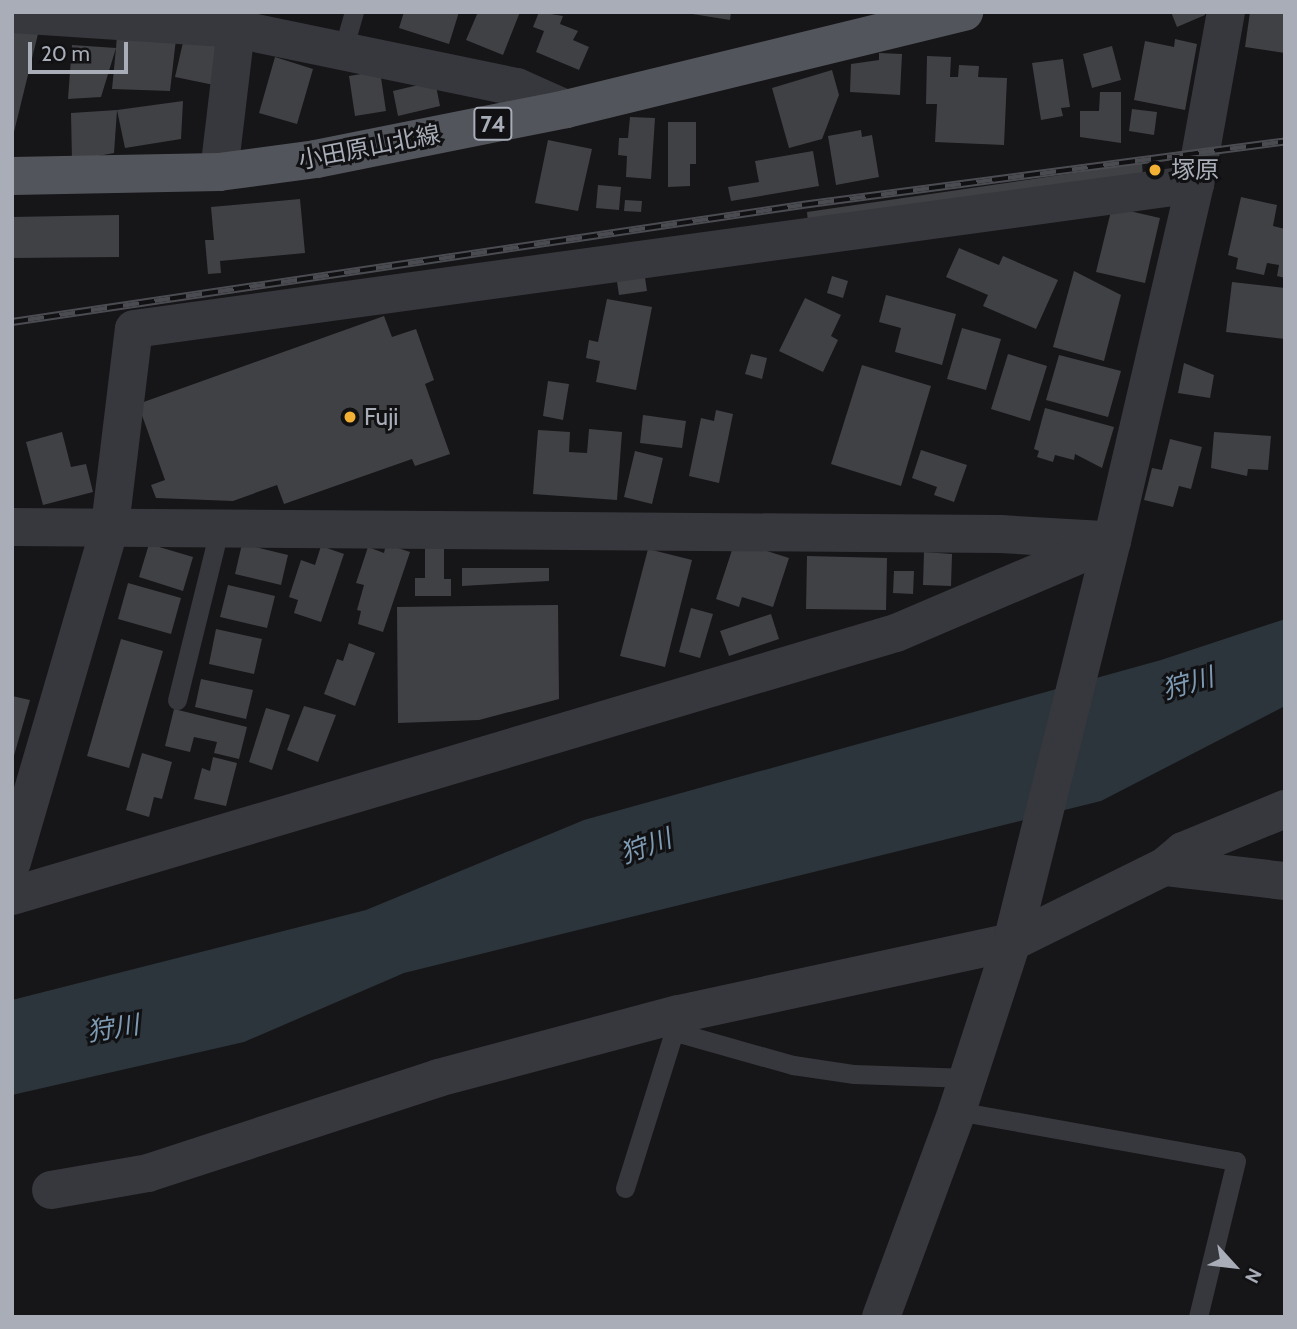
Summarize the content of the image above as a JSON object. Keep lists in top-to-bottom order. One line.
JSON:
{"streets":{"main road":["74","小田原山北線"]},"water":["狩川"],"places":["塚原","Fuji"],"scale_bar":"20 m","north":"bottom right"}
